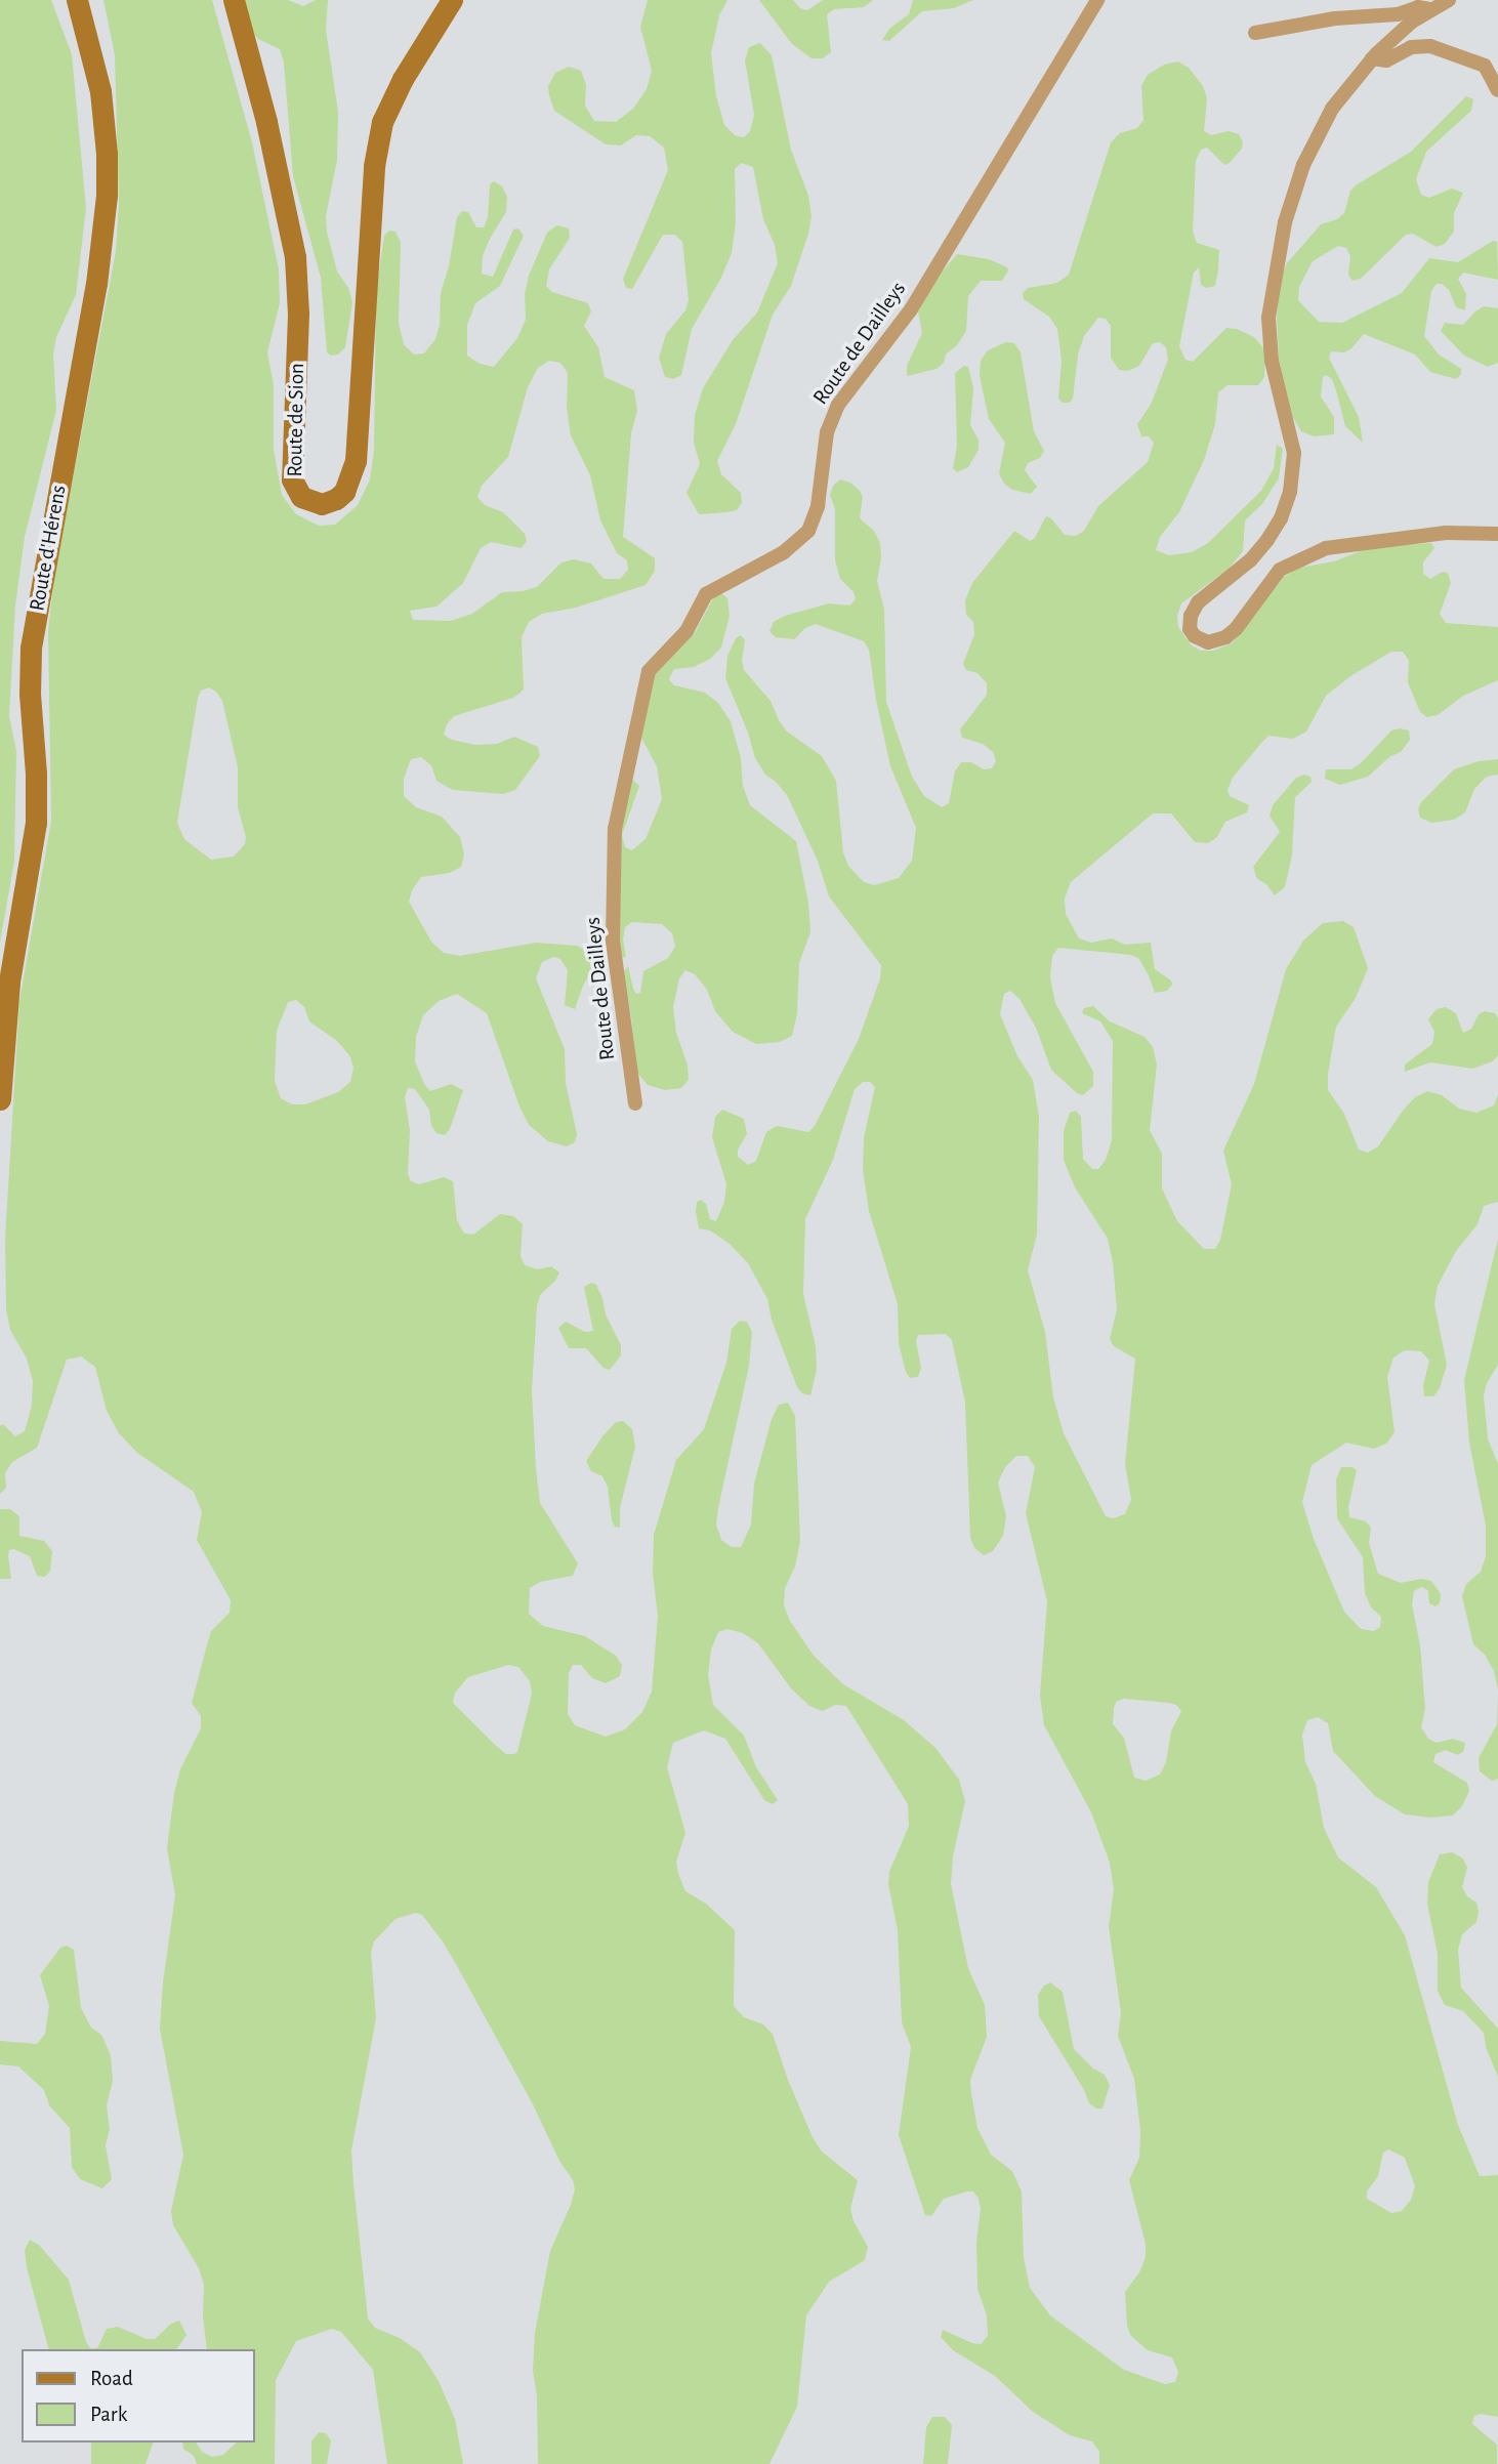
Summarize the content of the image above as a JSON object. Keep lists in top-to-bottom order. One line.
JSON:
{"streets":{"main road":["Route de Sion","Route d'Hérens"],"street":["Route de Dailleys"]},"legend":["Road","Park"]}
